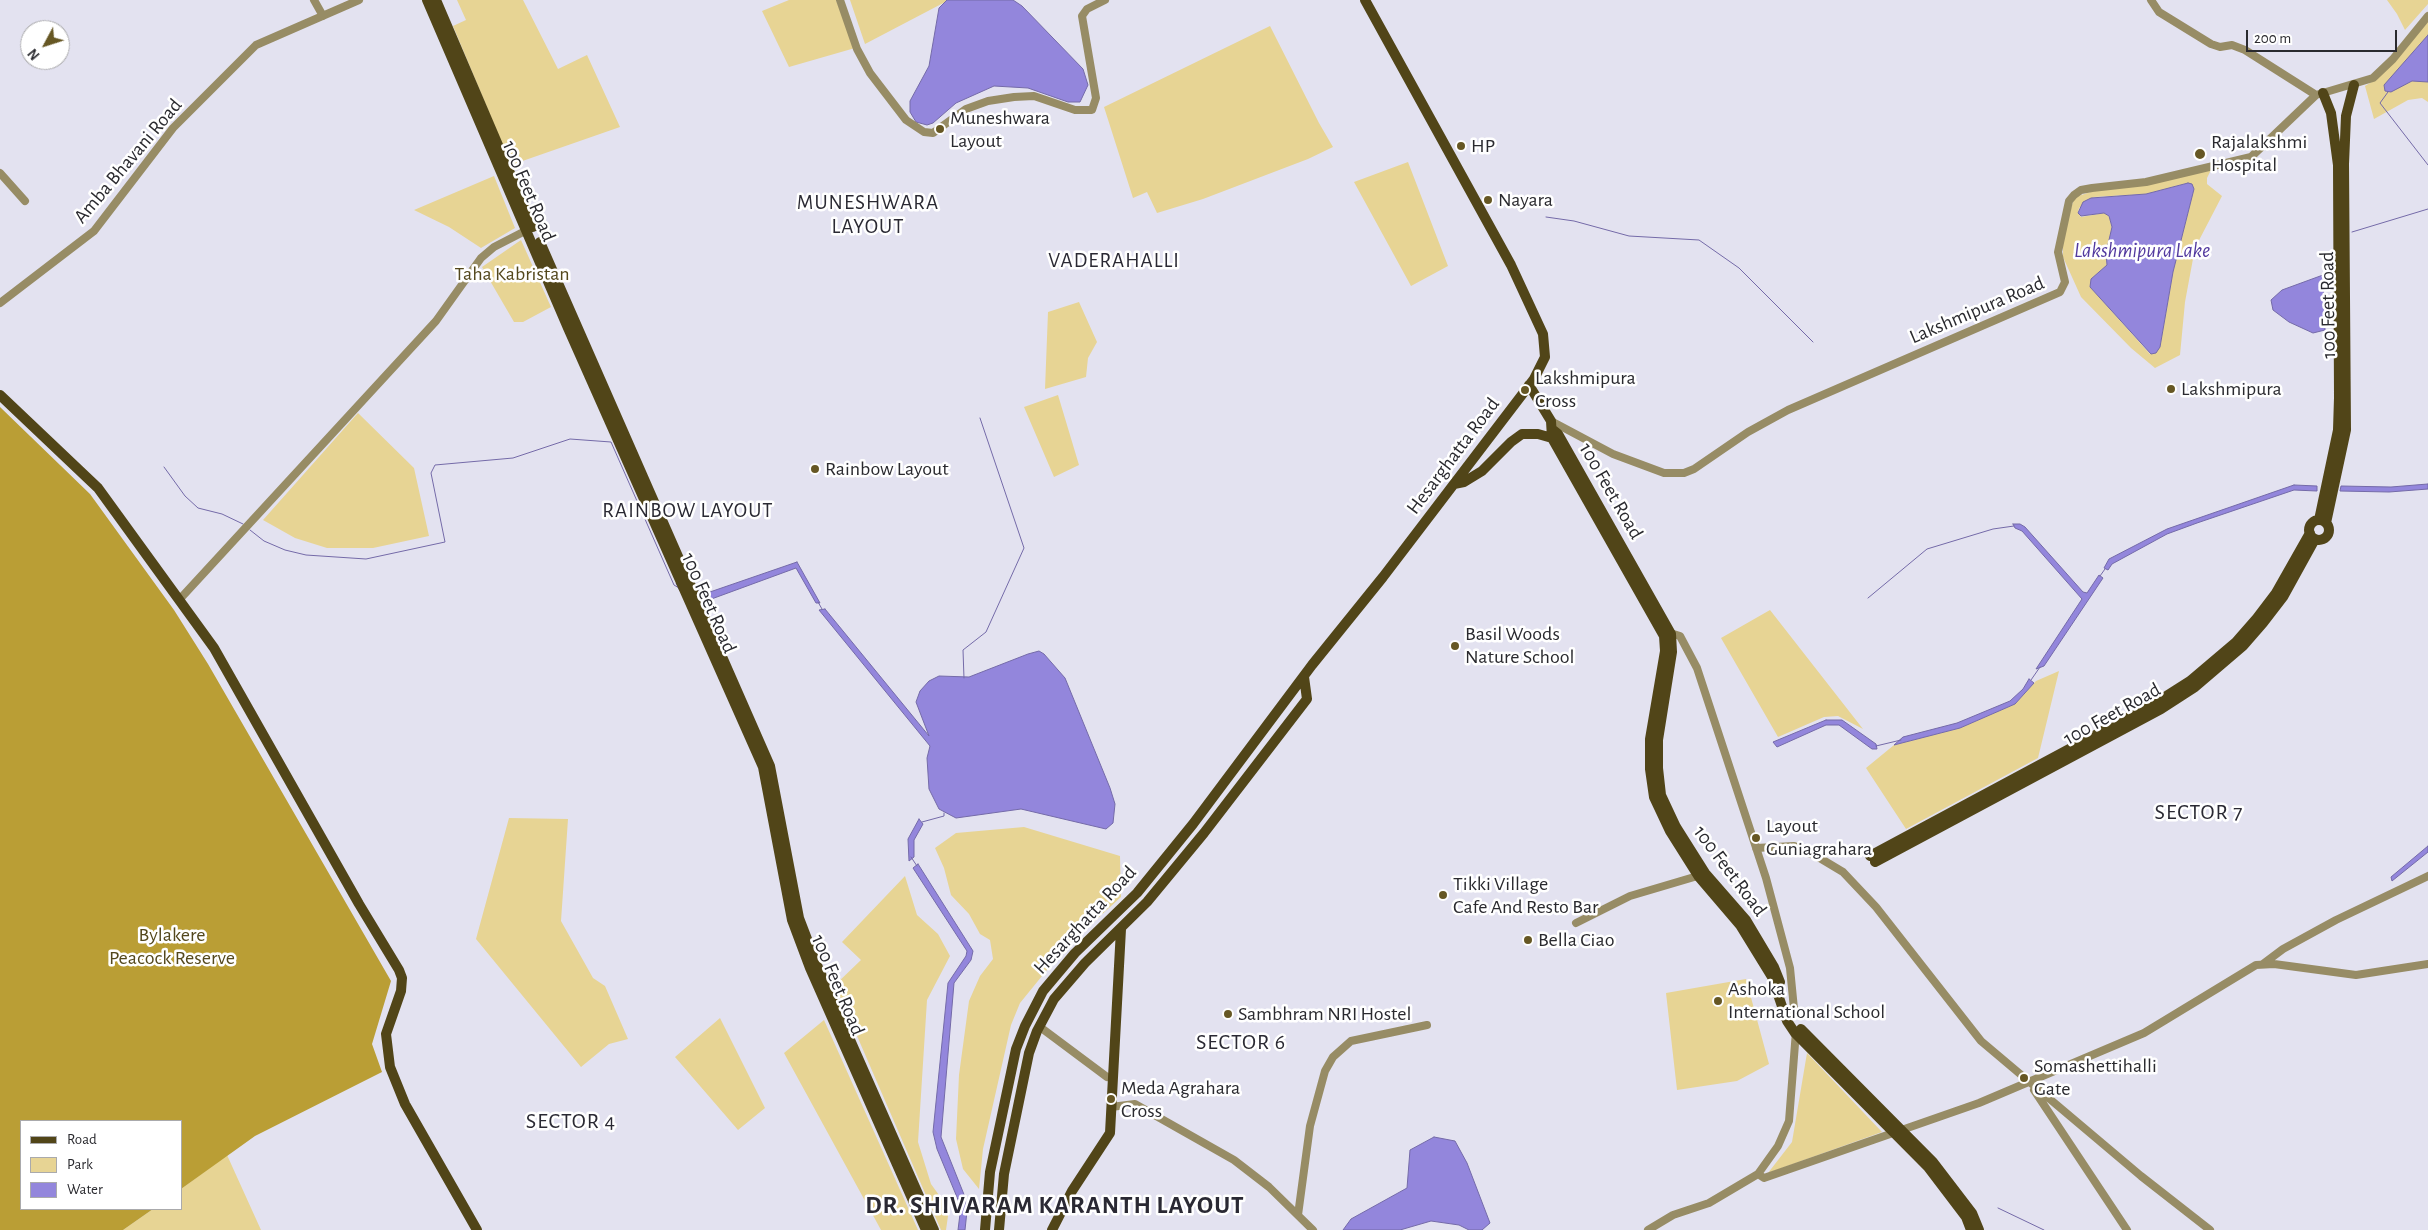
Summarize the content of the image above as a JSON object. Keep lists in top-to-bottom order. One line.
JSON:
{"streets":{"main road":["100 Feet Road","Hesarghatta Road"],"street":["Amba Bhavani Road","Lakshmipura Road"]},"crossings":[["100 Feet Road","Lakshmipura Road"],["100 Feet Road","Hesarghatta Road"]],"districts":["MUNESHWARA LAYOUT","VADERAHALLI","RAINBOW LAYOUT","SECTOR 7","SECTOR 6","SECTOR 4","DR. SHIVARAM KARANTH LAYOUT"],"water":["Lakshmipura Lake"],"parks":["Taha Kabristan","Bylakere Peacock Reserve"],"places":["Muneshwara Layout","HP","Rajalakshmi Hospital","Nayara","Lakshmipura","Lakshmipura Cross","Rainbow Layout","Basil Woods Nature School","Layout Guniagrahara","Tikki Village Cafe And Resto Bar","Bella Ciao","Ashoka International School","Sambhram NRI Hostel","Somashettihalli Gate","Meda Agrahara Cross"],"legend":["Road","Park","Water"],"scale_bar":"200 m","north":"bottom left"}
